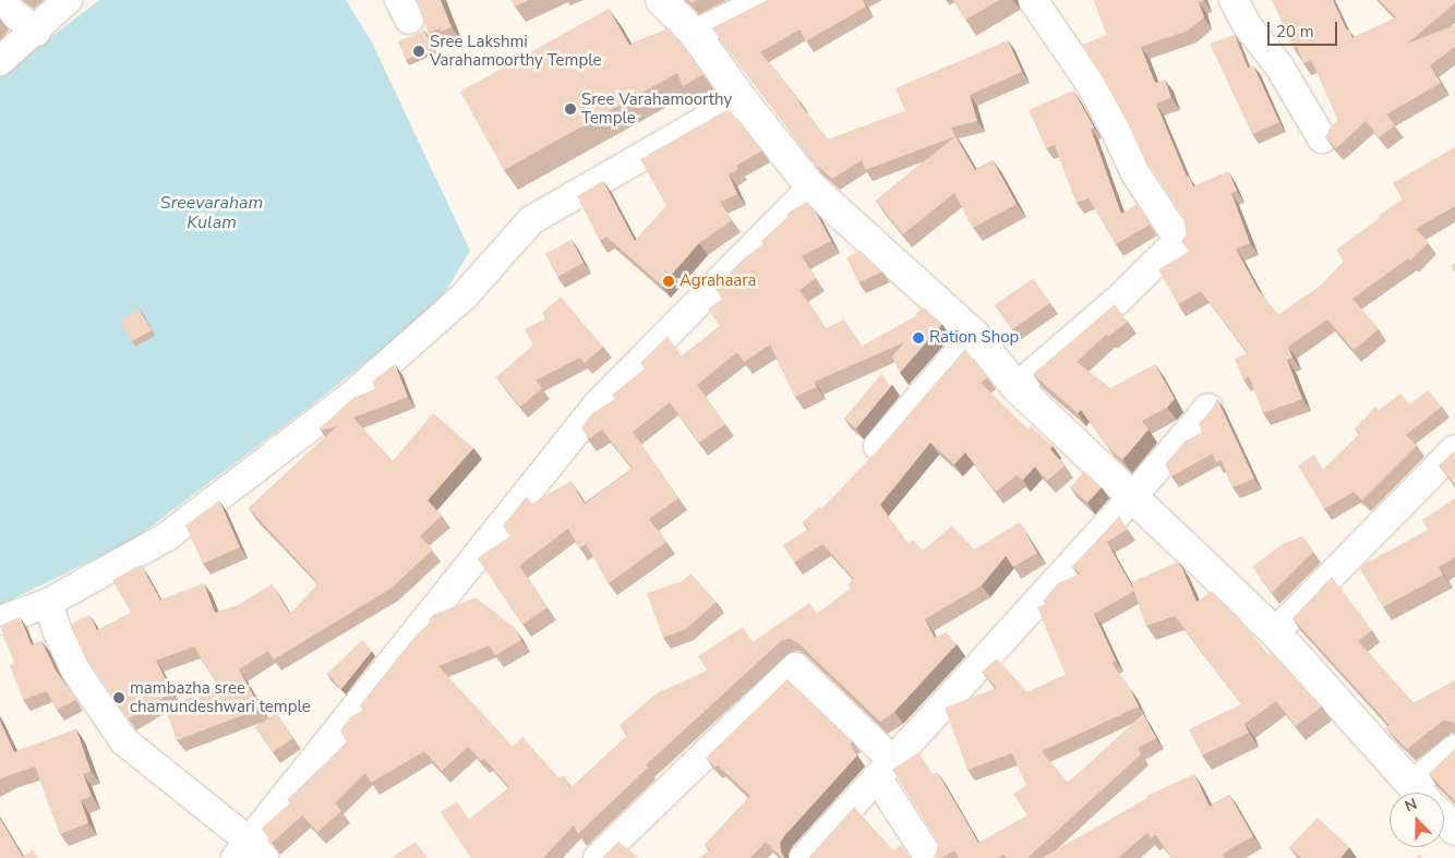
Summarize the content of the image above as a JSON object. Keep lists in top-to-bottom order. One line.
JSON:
{"water":["Sreevaraham Kulam"],"places":["Sree Lakshmi Varahamoorthy Temple","Sree Varahamoorthy Temple","Agrahaara","Ration Shop","mambazha sree chamundeshwari temple"],"scale_bar":"20 m","north":"top"}
